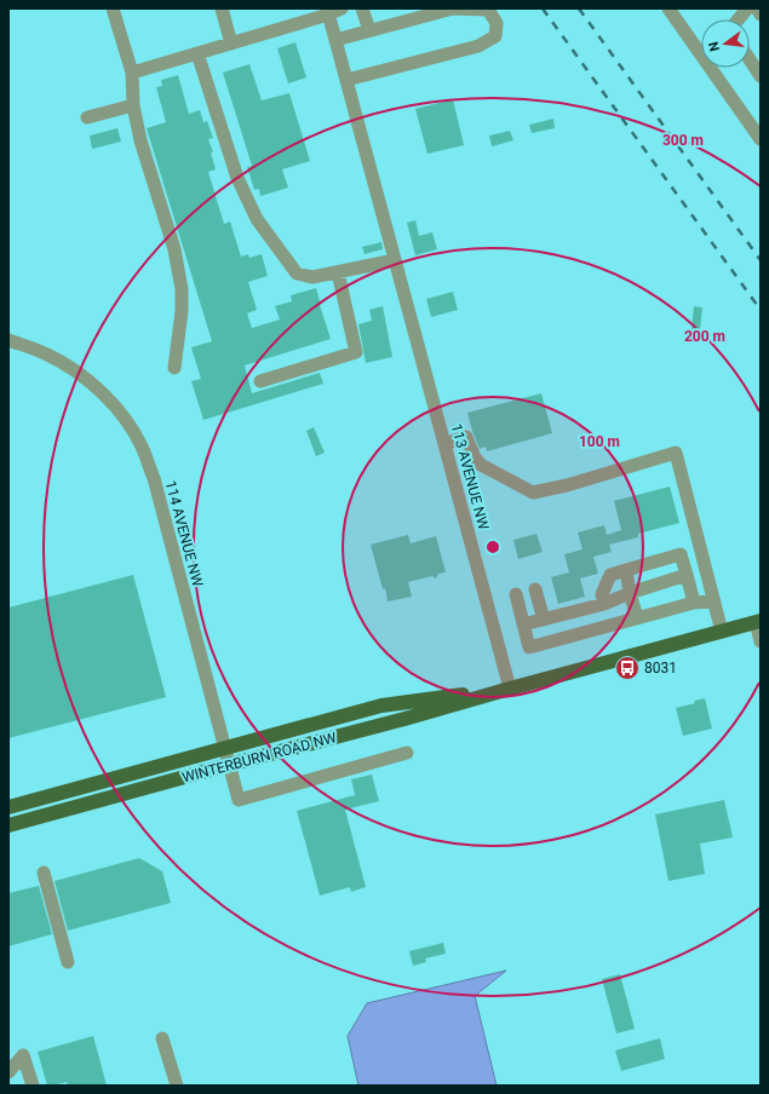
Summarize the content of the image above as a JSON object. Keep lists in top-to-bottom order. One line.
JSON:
{"streets":{"main road":["WINTERBURN ROAD NW"],"street":["113 AVENUE NW","114 AVENUE NW"]},"crossings":[["113 AVENUE NW","WINTERBURN ROAD NW"],["114 AVENUE NW","WINTERBURN ROAD NW"]],"places":{"bus stop":["8031"]},"north":"left","rings":["300 m","200 m","100 m"]}
